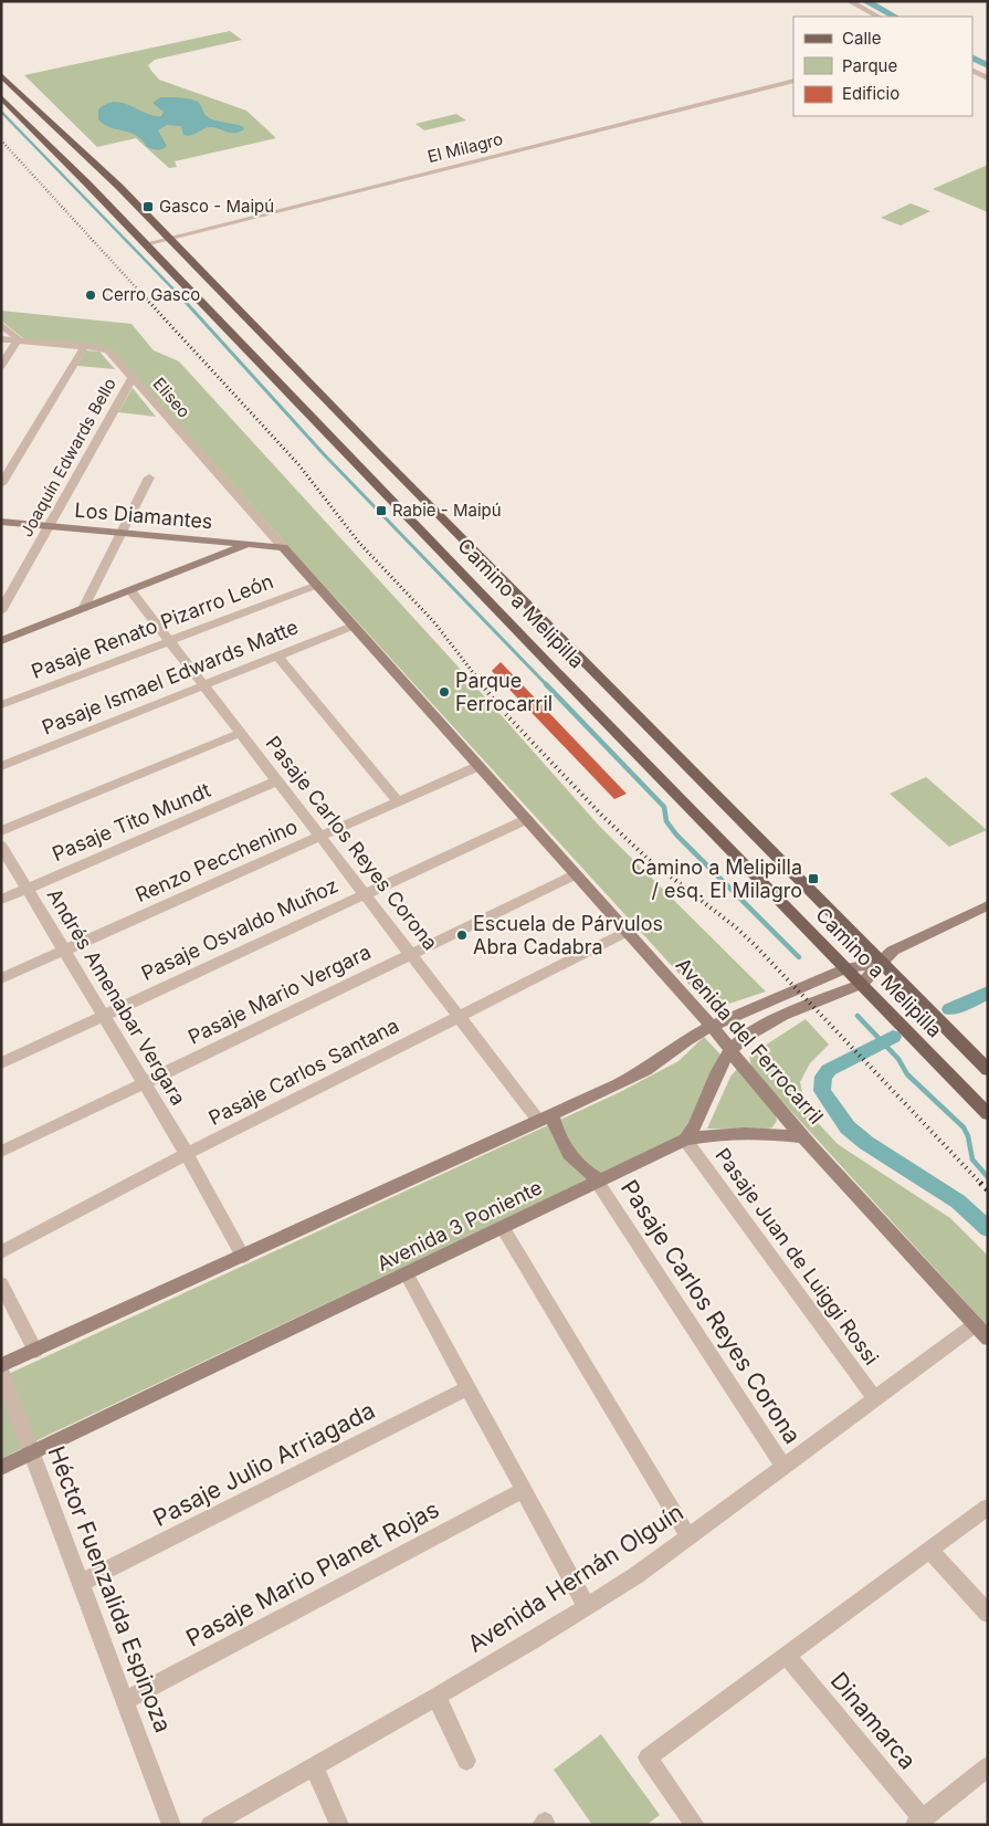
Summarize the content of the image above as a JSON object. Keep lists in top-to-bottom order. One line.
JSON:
{"streets":{"main road":["Camino a Melipilla"],"street":["El Milagro","Eliseo","Joaquín Edwards Bello","Los Diamantes","Pasaje Renato Pizarro León","Pasaje Ismael Edwards Matte","Pasaje Tito Mundt","Pasaje Carlos Reyes Corona","Renzo Pecchenino","Pasaje Osvaldo Muñoz","Pasaje Mario Vergara","Andrés Amenabar Vergara","Avenida del Ferrocarril","Pasaje Carlos Santana","Avenida 3 Poniente","Pasaje Juan de Luiggi Rossi","Pasaje Julio Arriagada","Pasaje Mario Planet Rojas","Avenida Hernán Olguín","Héctor Fuenzalida Espinoza","Dinamarca"]},"crossings":[["El Milagro","Camino a Melipilla"],["Eliseo","Joaquín Edwards Bello"],["Eliseo","Los Diamantes"],["Eliseo","Avenida del Ferrocarril"],["Joaquín Edwards Bello","Los Diamantes"],["Los Diamantes","Avenida del Ferrocarril"],["Pasaje Renato Pizarro León","Pasaje Carlos Reyes Corona"],["Pasaje Renato Pizarro León","Avenida del Ferrocarril"],["Pasaje Ismael Edwards Matte","Pasaje Carlos Reyes Corona"],["Pasaje Ismael Edwards Matte","Avenida del Ferrocarril"],["Pasaje Tito Mundt","Pasaje Carlos Reyes Corona"],["Pasaje Tito Mundt","Andrés Amenabar Vergara"],["Pasaje Carlos Reyes Corona","Renzo Pecchenino"],["Pasaje Carlos Reyes Corona","Pasaje Osvaldo Muñoz"],["Pasaje Carlos Reyes Corona","Pasaje Mario Vergara"],["Pasaje Carlos Reyes Corona","Pasaje Carlos Santana"],["Pasaje Carlos Reyes Corona","Avenida 3 Poniente"],["Pasaje Carlos Reyes Corona","Avenida Hernán Olguín"],["Renzo Pecchenino","Andrés Amenabar Vergara"],["Renzo Pecchenino","Avenida del Ferrocarril"],["Pasaje Osvaldo Muñoz","Andrés Amenabar Vergara"],["Pasaje Osvaldo Muñoz","Avenida del Ferrocarril"],["Pasaje Mario Vergara","Andrés Amenabar Vergara"],["Pasaje Mario Vergara","Avenida del Ferrocarril"],["Andrés Amenabar Vergara","Pasaje Carlos Santana"],["Avenida del Ferrocarril","Pasaje Carlos Santana"],["Avenida del Ferrocarril","Avenida 3 Poniente"],["Avenida del Ferrocarril","Avenida Hernán Olguín"],["Avenida 3 Poniente","Pasaje Juan de Luiggi Rossi"],["Avenida 3 Poniente","Héctor Fuenzalida Espinoza"],["Pasaje Juan de Luiggi Rossi","Avenida Hernán Olguín"],["Pasaje Julio Arriagada","Héctor Fuenzalida Espinoza"],["Pasaje Mario Planet Rojas","Héctor Fuenzalida Espinoza"]],"places":{"transit":["Gasco - Maipú","Rabie - Maipú","Camino a Melipilla / esq. El Milagro"],"other":["Cerro Gasco","Parque Ferrocarril","Escuela de Párvulos Abra Cadabra"]},"legend":["Calle","Parque","Edificio"]}
